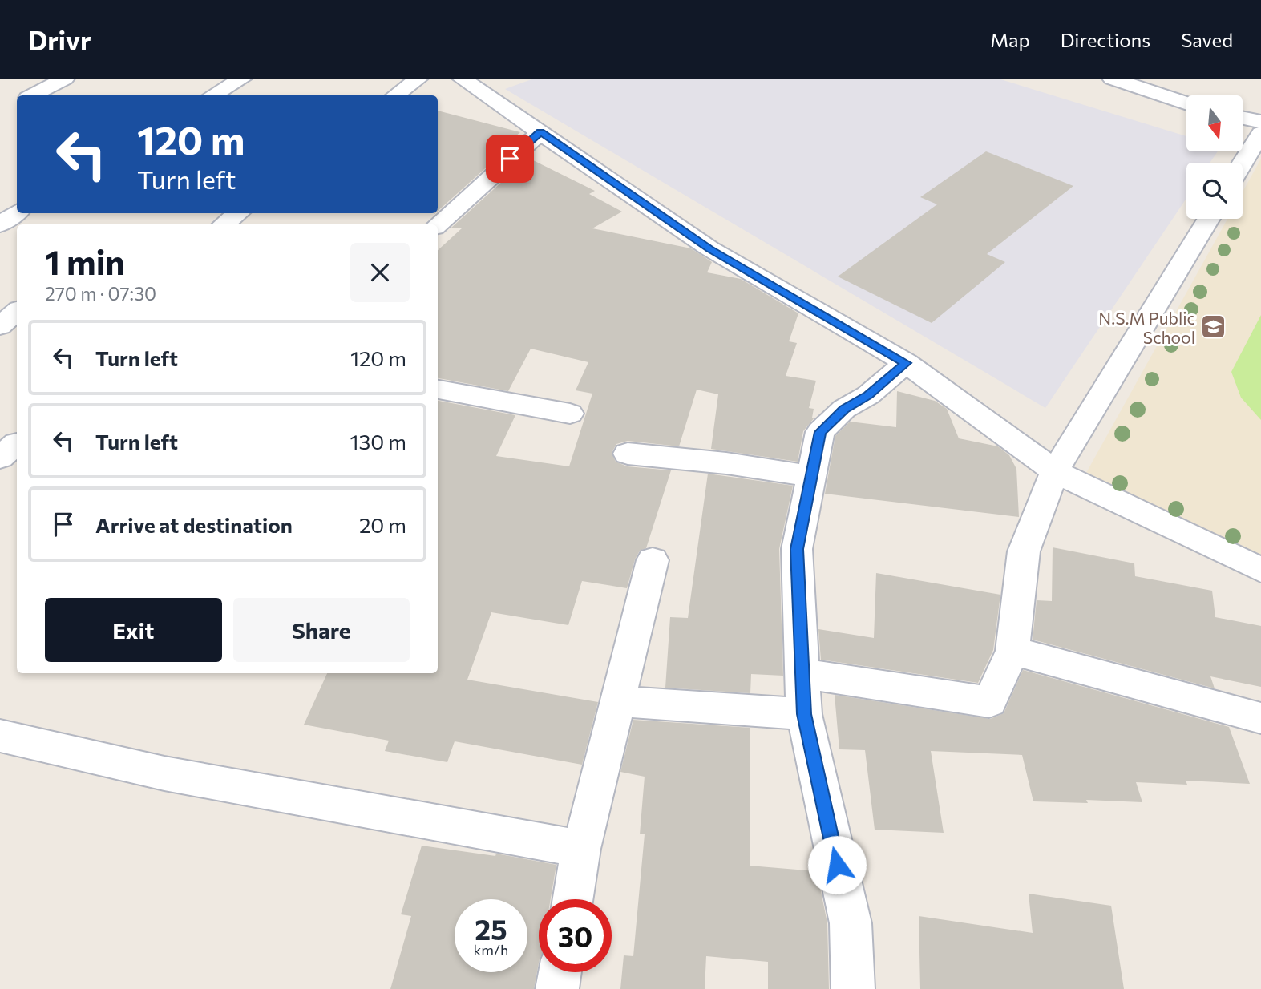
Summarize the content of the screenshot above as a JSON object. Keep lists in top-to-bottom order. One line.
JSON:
{"places":{"school or university":["N.S.M Public School"]},"north":"bottom","page":{"header":"Drivr","nav":["Map","Directions","Saved"],"turn":["120 m","Turn left"],"heading":["1 min","270 m · 07:30"],"list":[{"name":"Turn left","value":"120 m"},{"name":"Turn left","value":"130 m"},{"name":"Arrive at destination","value":"20 m"}],"buttons":["Exit","Share"],"speed":"25 km/h","limit":"30"}}
